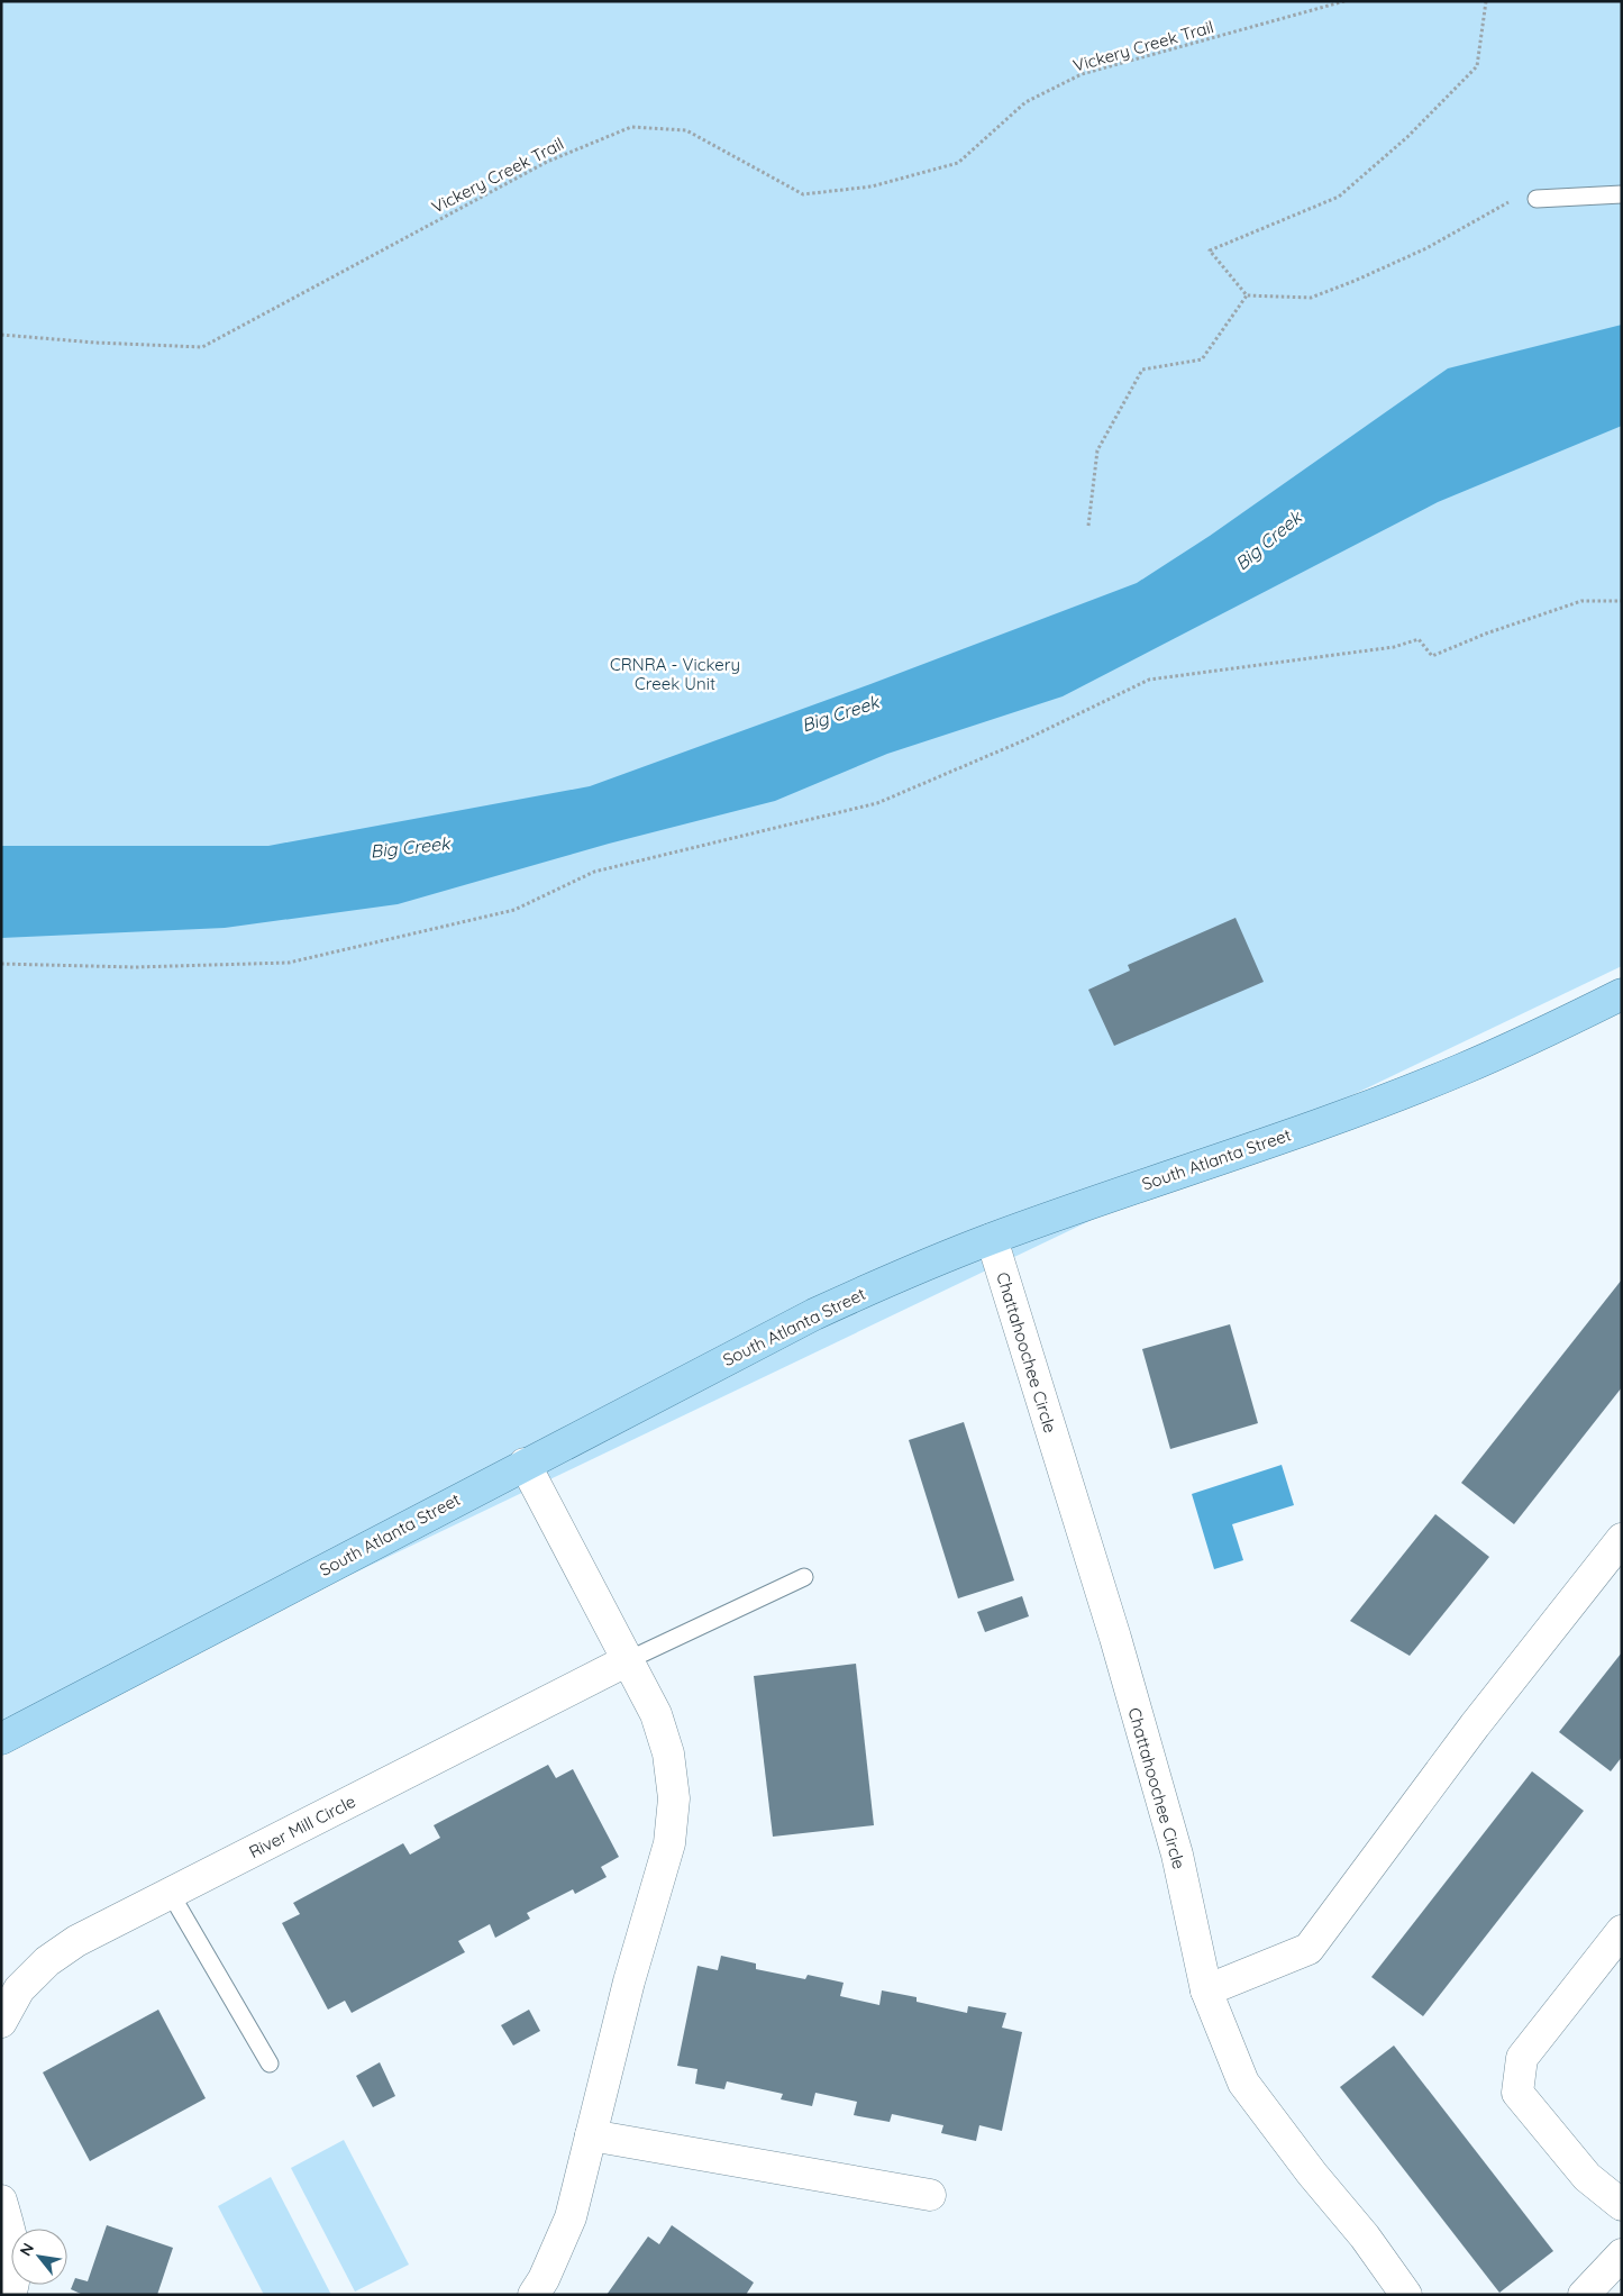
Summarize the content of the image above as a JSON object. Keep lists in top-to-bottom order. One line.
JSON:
{"streets":{"main road":["South Atlanta Street"],"street":["Chattahoochee Circle","River Mill Circle"],"path":["Vickery Creek Trail"]},"crossings":[["South Atlanta Street","Chattahoochee Circle"]],"water":["Big Creek"],"parks":["CRNRA - Vickery Creek Unit"],"north":"top left"}
